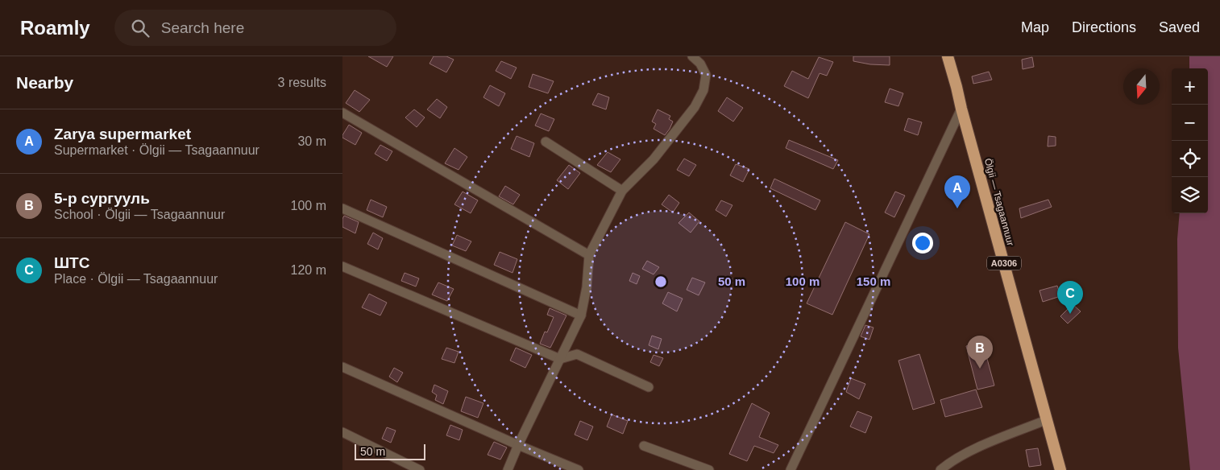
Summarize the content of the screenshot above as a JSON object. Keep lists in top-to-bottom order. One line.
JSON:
{"streets":{"highway":["Ölgii — Tsagaannuur","A0306"]},"scale_bar":"50 m","north":"bottom","page":{"header":"Roamly","search":"Search here","nav":["Map","Directions","Saved"],"heading":["Nearby","3 results"],"map_buttons":["+","−"],"list":[{"mark":"A","name":"Zarya supermarket","note":"Supermarket · Ölgii — Tsagaannuur","value":"30 m"},{"mark":"B","name":"5-р сургууль","note":"School · Ölgii — Tsagaannuur","value":"100 m"},{"mark":"C","name":"ШТС","note":"Place · Ölgii — Tsagaannuur","value":"120 m"}],"pins":["A","C","B"],"scale":"50 m"},"rings":["50 m","100 m","150 m"]}
